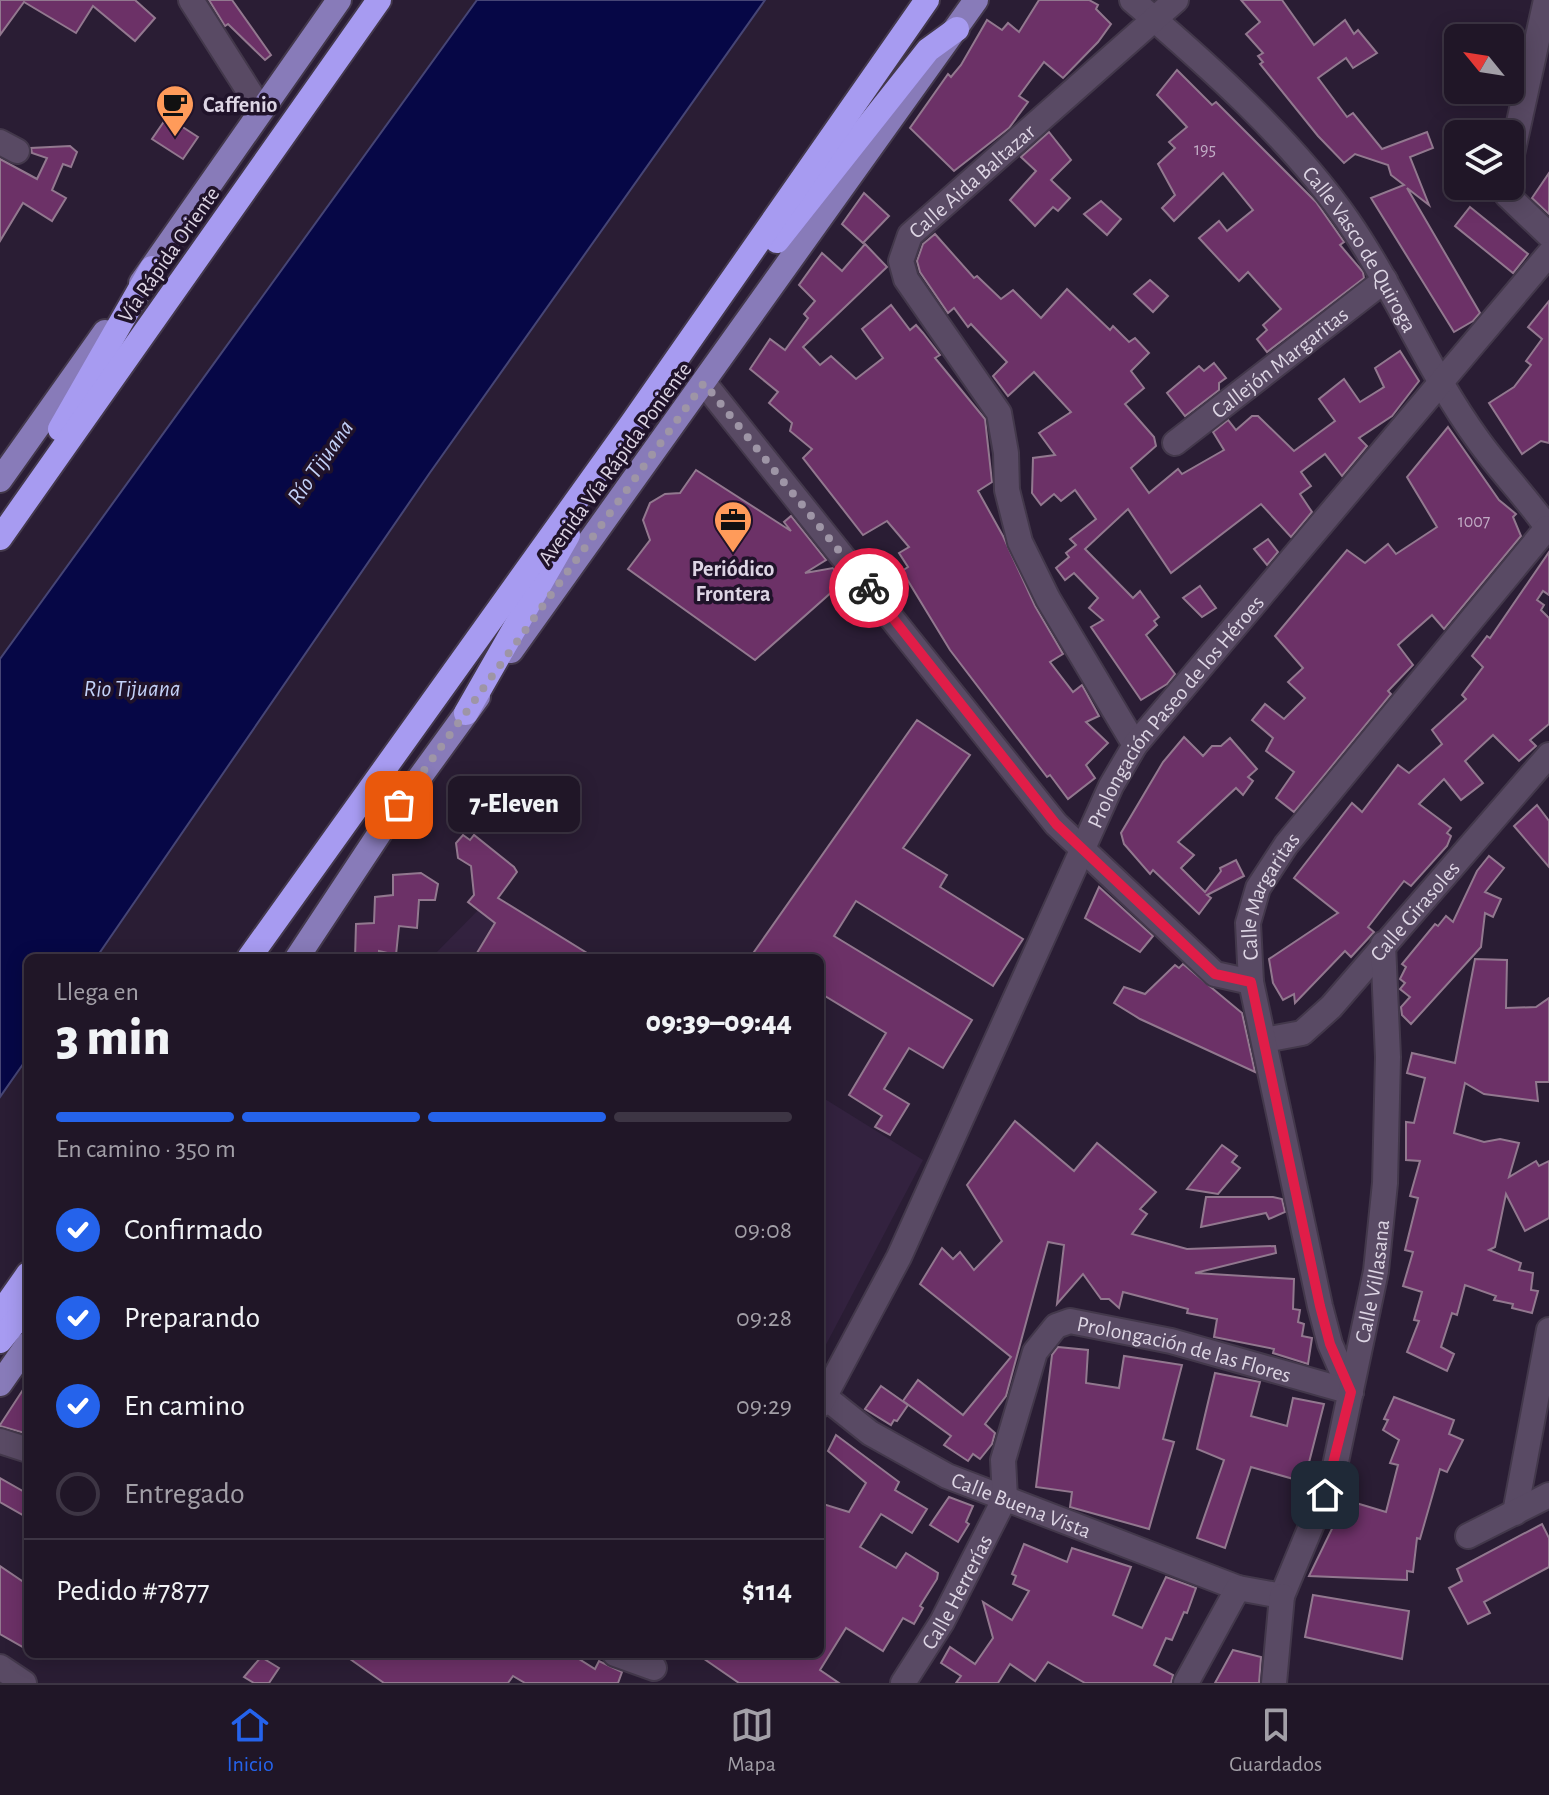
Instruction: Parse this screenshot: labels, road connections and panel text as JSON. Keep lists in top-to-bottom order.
{
  "streets": {
    "highway": ["Vía Rápida Oriente", "Avenida Vía Rápida Poniente"],
    "street": [
      "Calle Aida Baltazar",
      "Calle Vasco de Quiroga",
      "Callejón Margaritas",
      "Prolongación Paseo de los Héroes",
      "Calle Margaritas",
      "Calle Girasoles",
      "Calle Villasana",
      "Prolongación de las Flores",
      "Calle Buena Vista",
      "Calle Herrerías"
    ]
  },
  "crossings": [
    ["Calle Aida Baltazar", "Calle Vasco de Quiroga"],
    ["Calle Aida Baltazar", "Prolongación Paseo de los Héroes"],
    ["Calle Vasco de Quiroga", "Callejón Margaritas"],
    ["Calle Vasco de Quiroga", "Prolongación Paseo de los Héroes"],
    ["Calle Vasco de Quiroga", "Calle Margaritas"],
    ["Calle Margaritas", "Calle Girasoles"],
    ["Calle Margaritas", "Calle Villasana"],
    ["Calle Margaritas", "Prolongación de las Flores"],
    ["Calle Girasoles", "Calle Villasana"],
    ["Calle Villasana", "Prolongación de las Flores"],
    ["Prolongación de las Flores", "Calle Buena Vista"],
    ["Prolongación de las Flores", "Calle Herrerías"],
    ["Calle Buena Vista", "Calle Herrerías"]
  ],
  "water": ["Río Tijuana", "Rio Tijuana"],
  "places": {
    "cafe": ["Caffenio"],
    "office": ["Periódico Frontera"],
    "other": ["7-Eleven"]
  },
  "house_numbers": ["195", "1007"],
  "north": "top left",
  "page": {
    "bubble": "7-Eleven",
    "heading": ["3 min", "Llega en", "09:39–09:44"],
    "panel": ["Pedido #7877", "$114"],
    "bar": "En camino · 350 m",
    "list": [
      ["Confirmado", "09:08"],
      ["Preparando", "09:28"],
      ["En camino", "09:29"],
      "Entregado"
    ],
    "tabs": ["Inicio", "Mapa", "Guardados"]
  }
}
